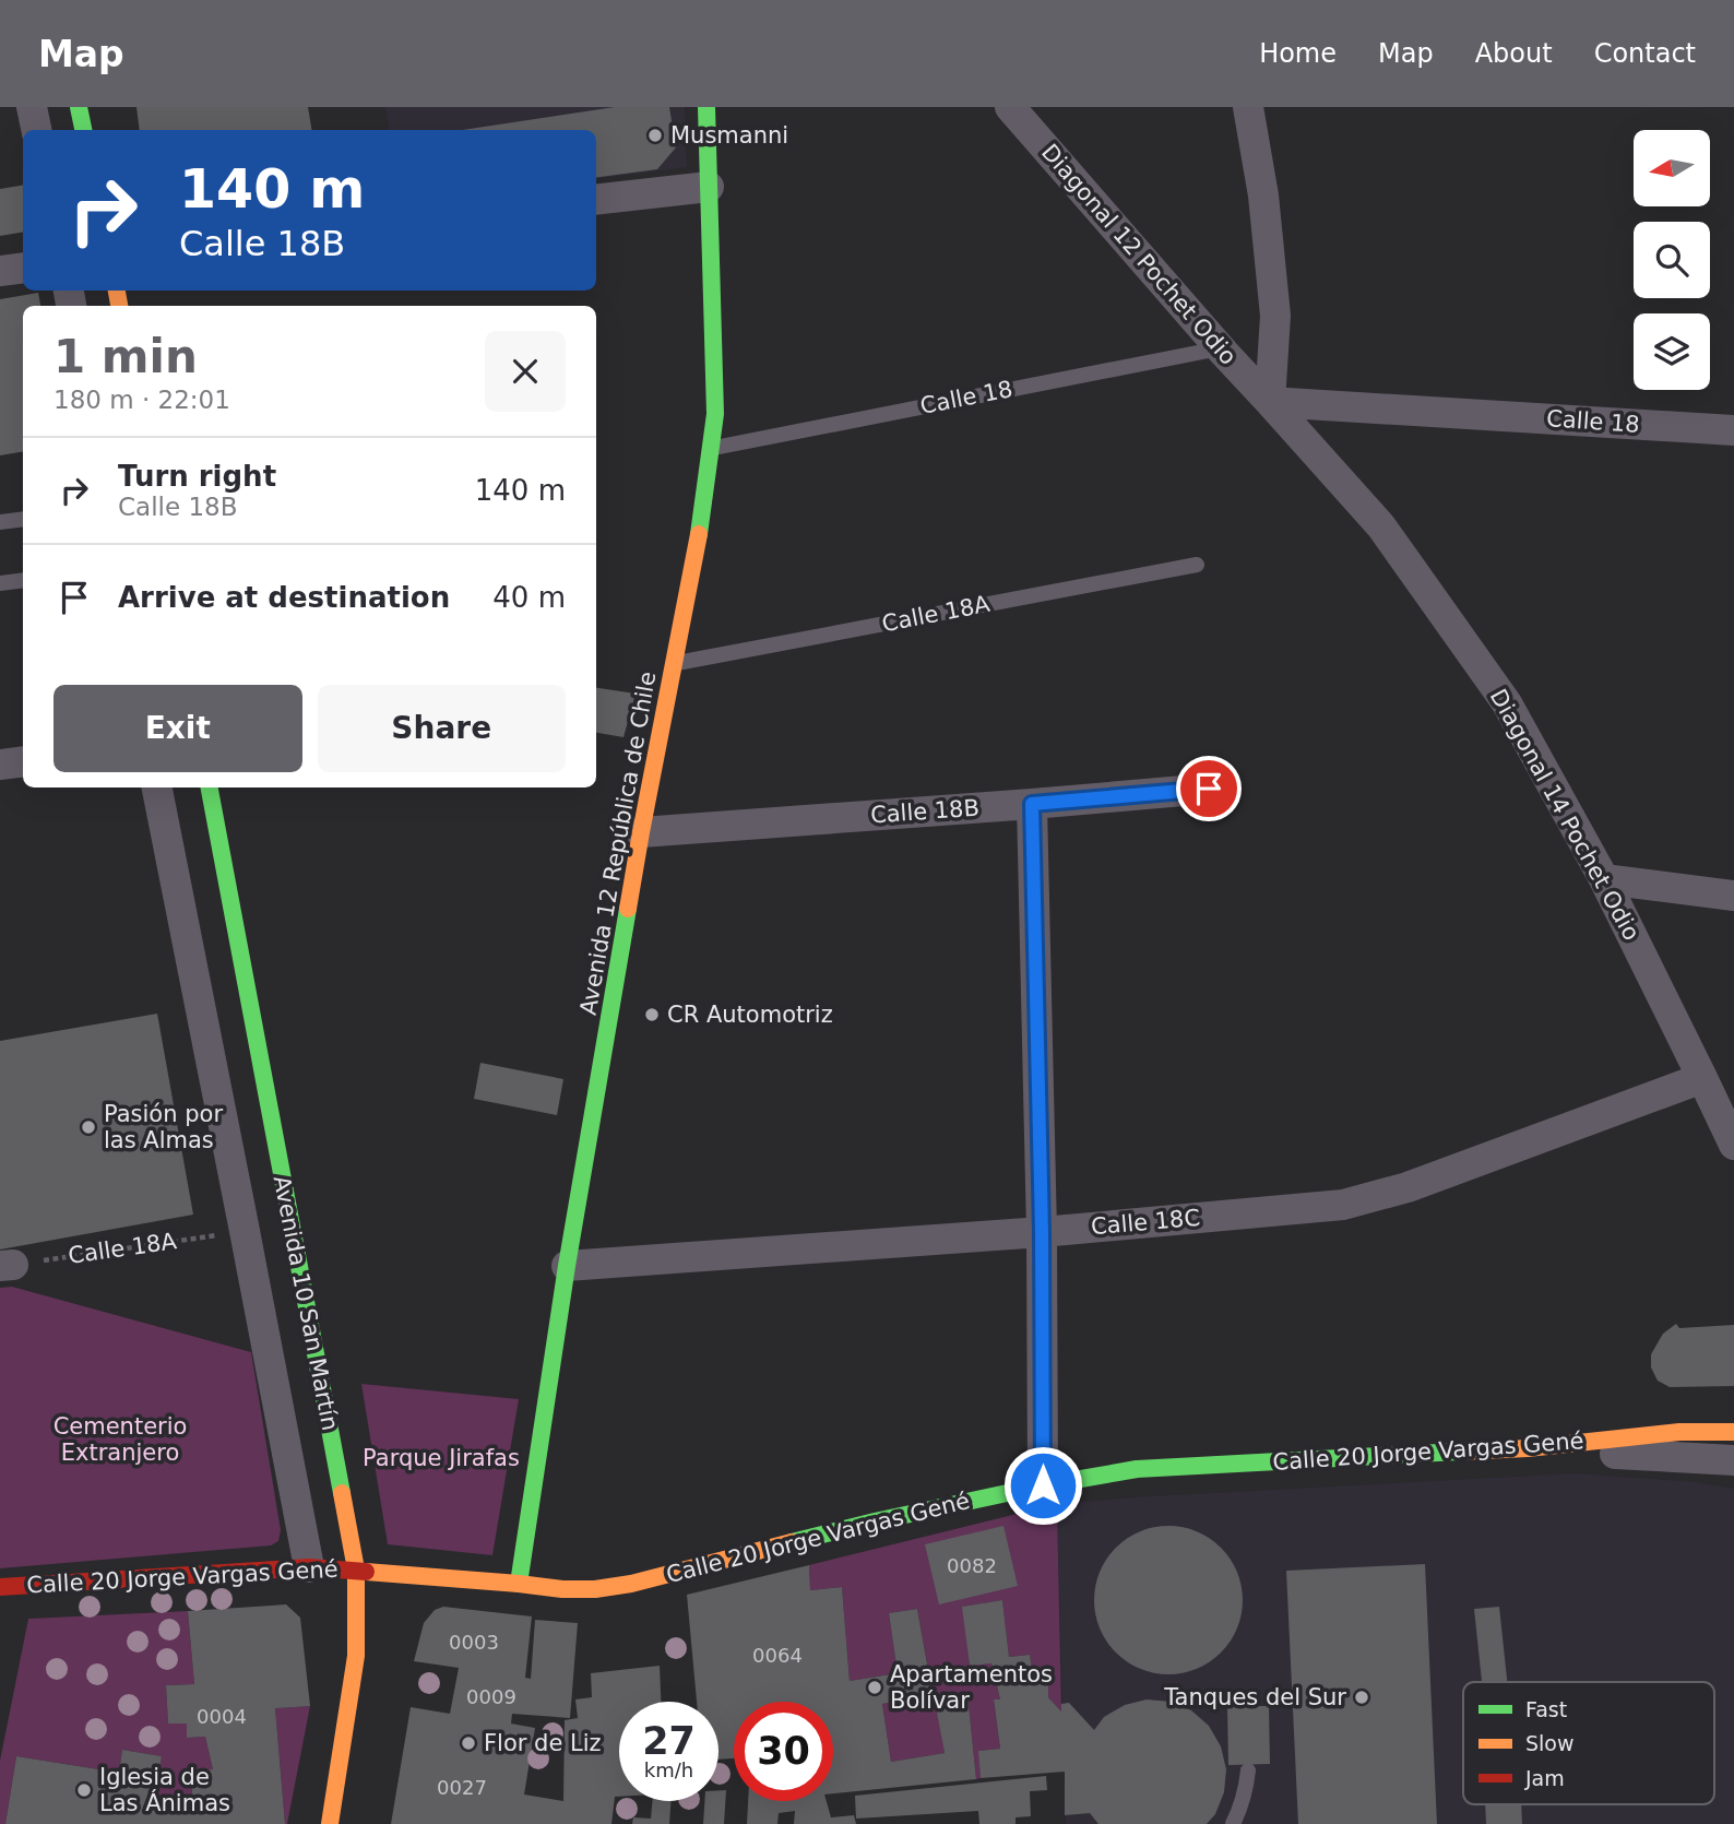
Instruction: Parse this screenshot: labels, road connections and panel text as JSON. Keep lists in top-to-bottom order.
{
  "streets": {
    "street": [
      "Diagonal 12 Pochet Odio",
      "Calle 18",
      "Calle 18B",
      "Diagonal 14 Pochet Odio",
      "Avenida 12 República de Chile",
      "Calle 18C",
      "Avenida 10 San Martín",
      "Calle 20 Jorge Vargas Gené"
    ],
    "lane": ["Calle 18A"]
  },
  "crossings": [
    ["Diagonal 12 Pochet Odio", "Calle 18"],
    ["Diagonal 12 Pochet Odio", "Diagonal 14 Pochet Odio"],
    ["Calle 18", "Diagonal 14 Pochet Odio"],
    ["Calle 18", "Avenida 12 República de Chile"],
    ["Calle 18A", "Avenida 12 República de Chile"],
    ["Calle 18A", "Avenida 10 San Martín"],
    ["Calle 18B", "Avenida 12 República de Chile"],
    ["Diagonal 14 Pochet Odio", "Calle 18C"],
    ["Avenida 12 República de Chile", "Calle 18C"],
    ["Avenida 12 República de Chile", "Calle 20 Jorge Vargas Gené"],
    ["Avenida 10 San Martín", "Calle 20 Jorge Vargas Gené"]
  ],
  "parks": ["Cementerio Extranjero", "Parque Jirafas"],
  "places": [
    "Musmanni",
    "CR Automotriz",
    "Pasión por las Almas",
    "Apartamentos Bolívar",
    "Tanques del Sur",
    "Flor de Liz",
    "Iglesia de Las Ánimas"
  ],
  "house_numbers": [
    "0082",
    "0003",
    "0064",
    "0009",
    "0004",
    "0027"
  ],
  "legend": ["Fast", "Slow", "Jam"],
  "north": "left",
  "page": {
    "header": "Map",
    "nav": [
      "Home",
      "Map",
      "About",
      "Contact"
    ],
    "turn": ["140 m", "Calle 18B"],
    "heading": ["1 min", "180 m · 22:01"],
    "list": [
      {
        "name": "Turn right",
        "note": "Calle 18B",
        "value": "140 m"
      },
      {
        "name": "Arrive at destination",
        "value": "40 m"
      }
    ],
    "buttons": ["Exit", "Share"],
    "speed": "27 km/h",
    "limit": "30"
  }
}
